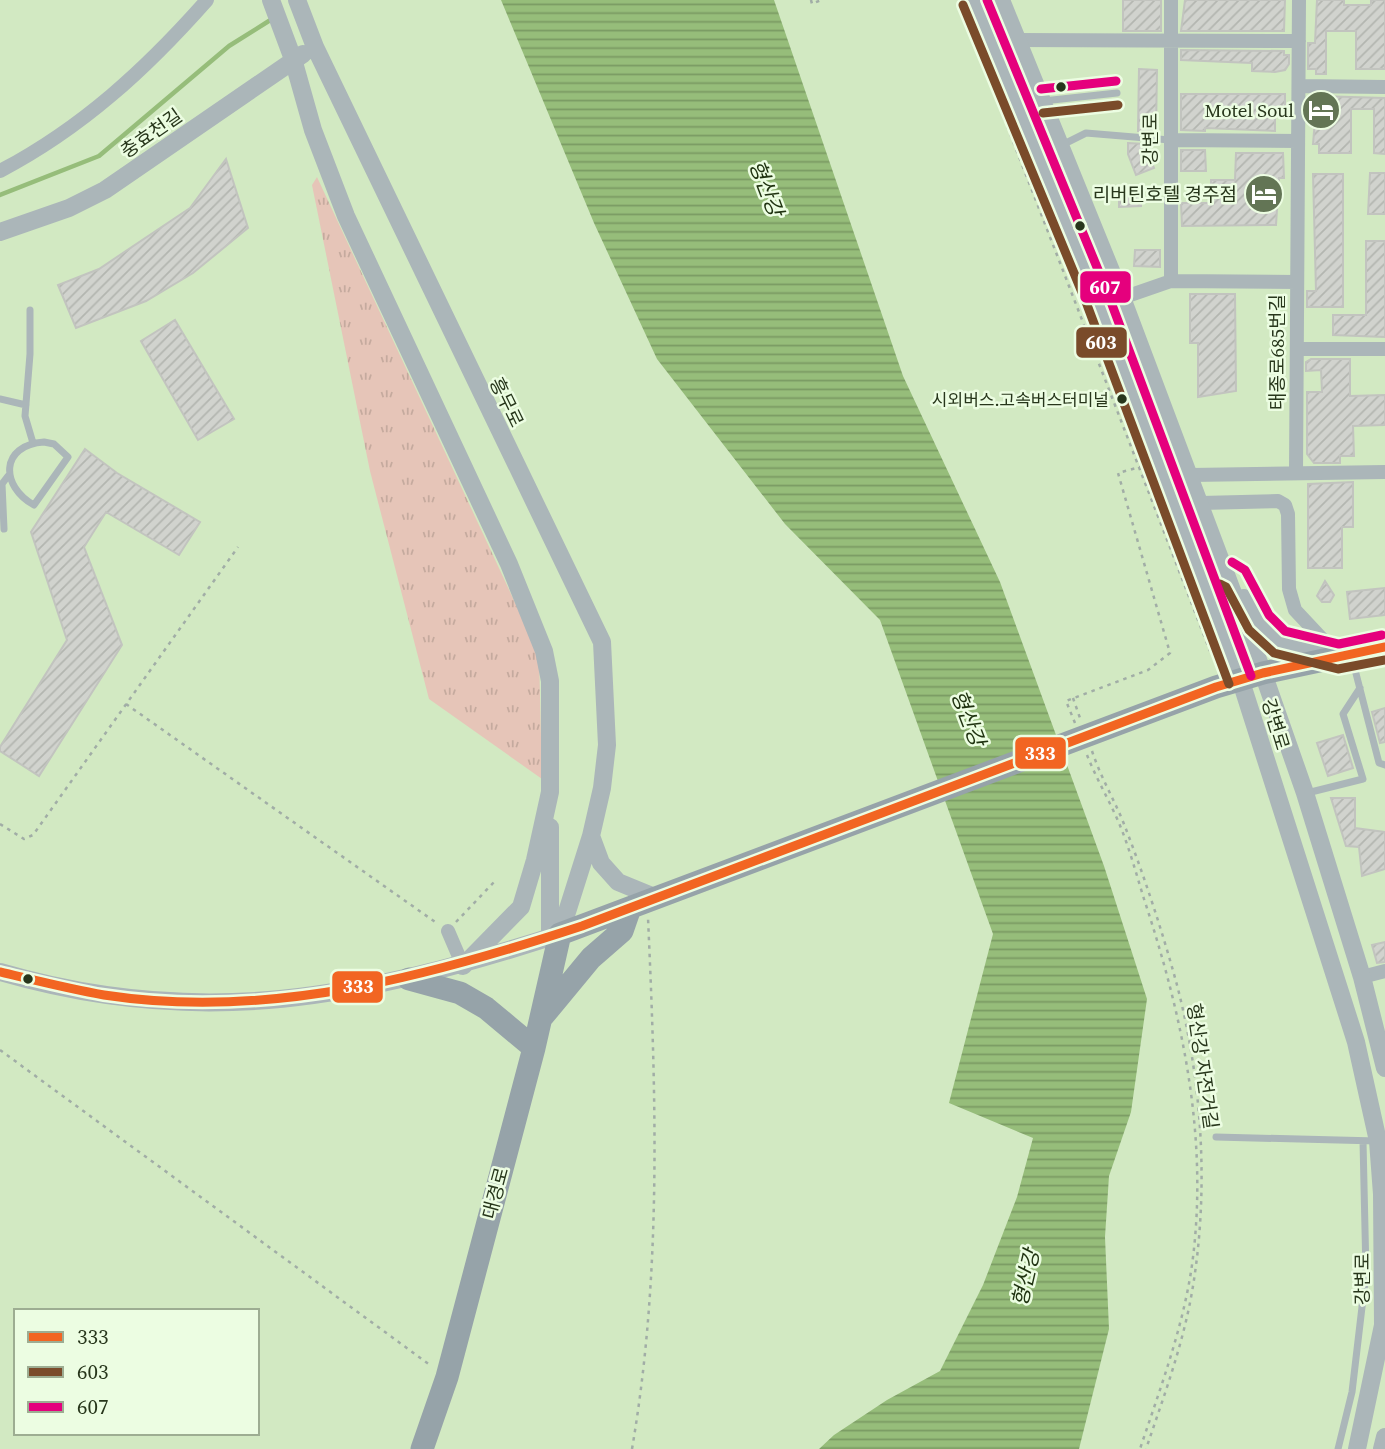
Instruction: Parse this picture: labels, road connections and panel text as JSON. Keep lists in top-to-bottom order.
{
  "streets": {
    "main road": ["대경로"],
    "street": [
      "충효천길",
      "강변로",
      "태종로685번길",
      "흥무로"
    ],
    "path": ["형산강 자전거길"]
  },
  "crossings": [
    ["충효천길", "흥무로"],
    ["흥무로", "대경로"]
  ],
  "water": ["형산강"],
  "places": {
    "hotel": ["Motel Soul", "리버틴호텔 경주점"],
    "other": ["시외버스.고속버스터미널"]
  },
  "lines": ["transit line 607", "transit line 603", "transit line 333"],
  "legend": ["333", "603", "607"]
}
